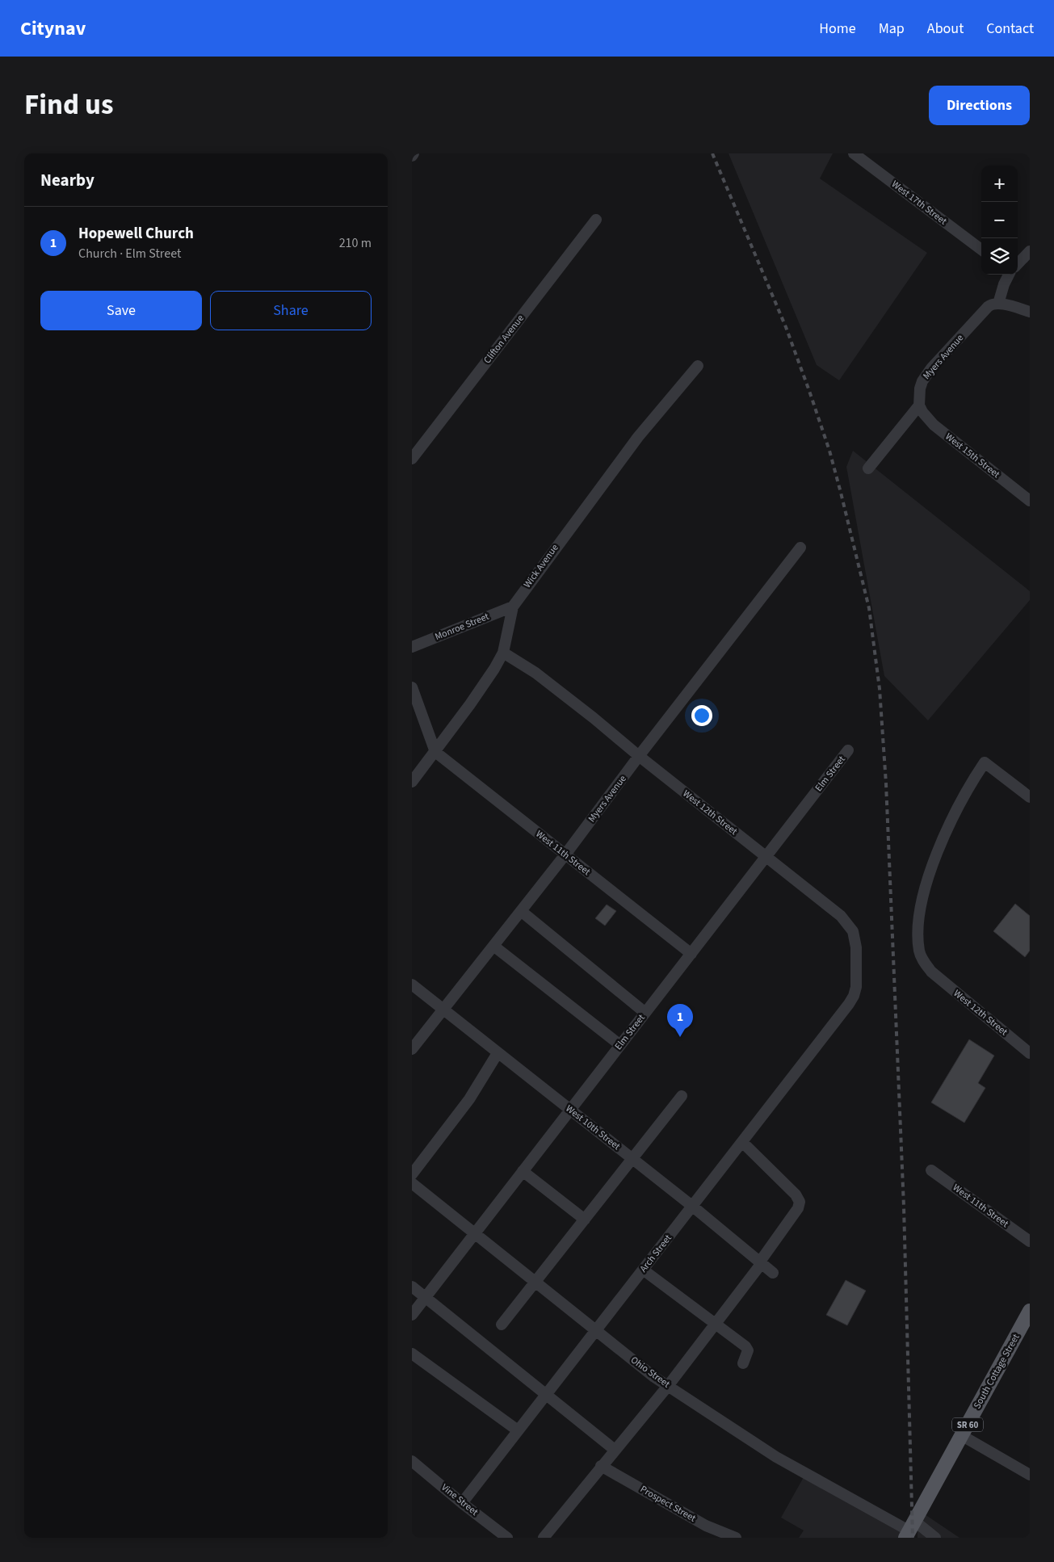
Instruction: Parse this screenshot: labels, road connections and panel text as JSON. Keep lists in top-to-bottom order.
{
  "streets": {
    "main road": ["South Cottage Street", "SR 60"],
    "street": [
      "West 17th Street",
      "Clifton Avenue",
      "Myers Avenue",
      "West 15th Street",
      "Wick Avenue",
      "Monroe Street",
      "Elm Street",
      "West 12th Street",
      "West 11th Street",
      "West 10th Street",
      "Arch Street",
      "Ohio Street",
      "Vine Street",
      "Prospect Street"
    ]
  },
  "crossings": [
    ["Myers Avenue", "West 15th Street"],
    ["Myers Avenue", "West 12th Street"],
    ["Myers Avenue", "West 11th Street"],
    ["Myers Avenue", "West 10th Street"],
    ["Wick Avenue", "Monroe Street"],
    ["Wick Avenue", "West 12th Street"],
    ["Wick Avenue", "West 11th Street"],
    ["Elm Street", "West 12th Street"],
    ["Elm Street", "West 11th Street"],
    ["Elm Street", "West 10th Street"],
    ["Elm Street", "Ohio Street"],
    ["West 12th Street", "Arch Street"],
    ["West 10th Street", "Arch Street"],
    ["Arch Street", "Ohio Street"],
    ["Arch Street", "Vine Street"],
    ["South Cottage Street", "Ohio Street"]
  ],
  "page": {
    "header": "Citynav",
    "nav": [
      "Home",
      "Map",
      "About",
      "Contact"
    ],
    "title": "Find us",
    "buttons": [
      "Directions",
      ["Save", "Share"]
    ],
    "heading": "Nearby",
    "map_buttons": ["+", "−"],
    "list": [
      {
        "mark": "1",
        "name": "Hopewell Church",
        "note": "Church · Elm Street",
        "value": "210 m"
      }
    ],
    "pins": "1"
  }
}
